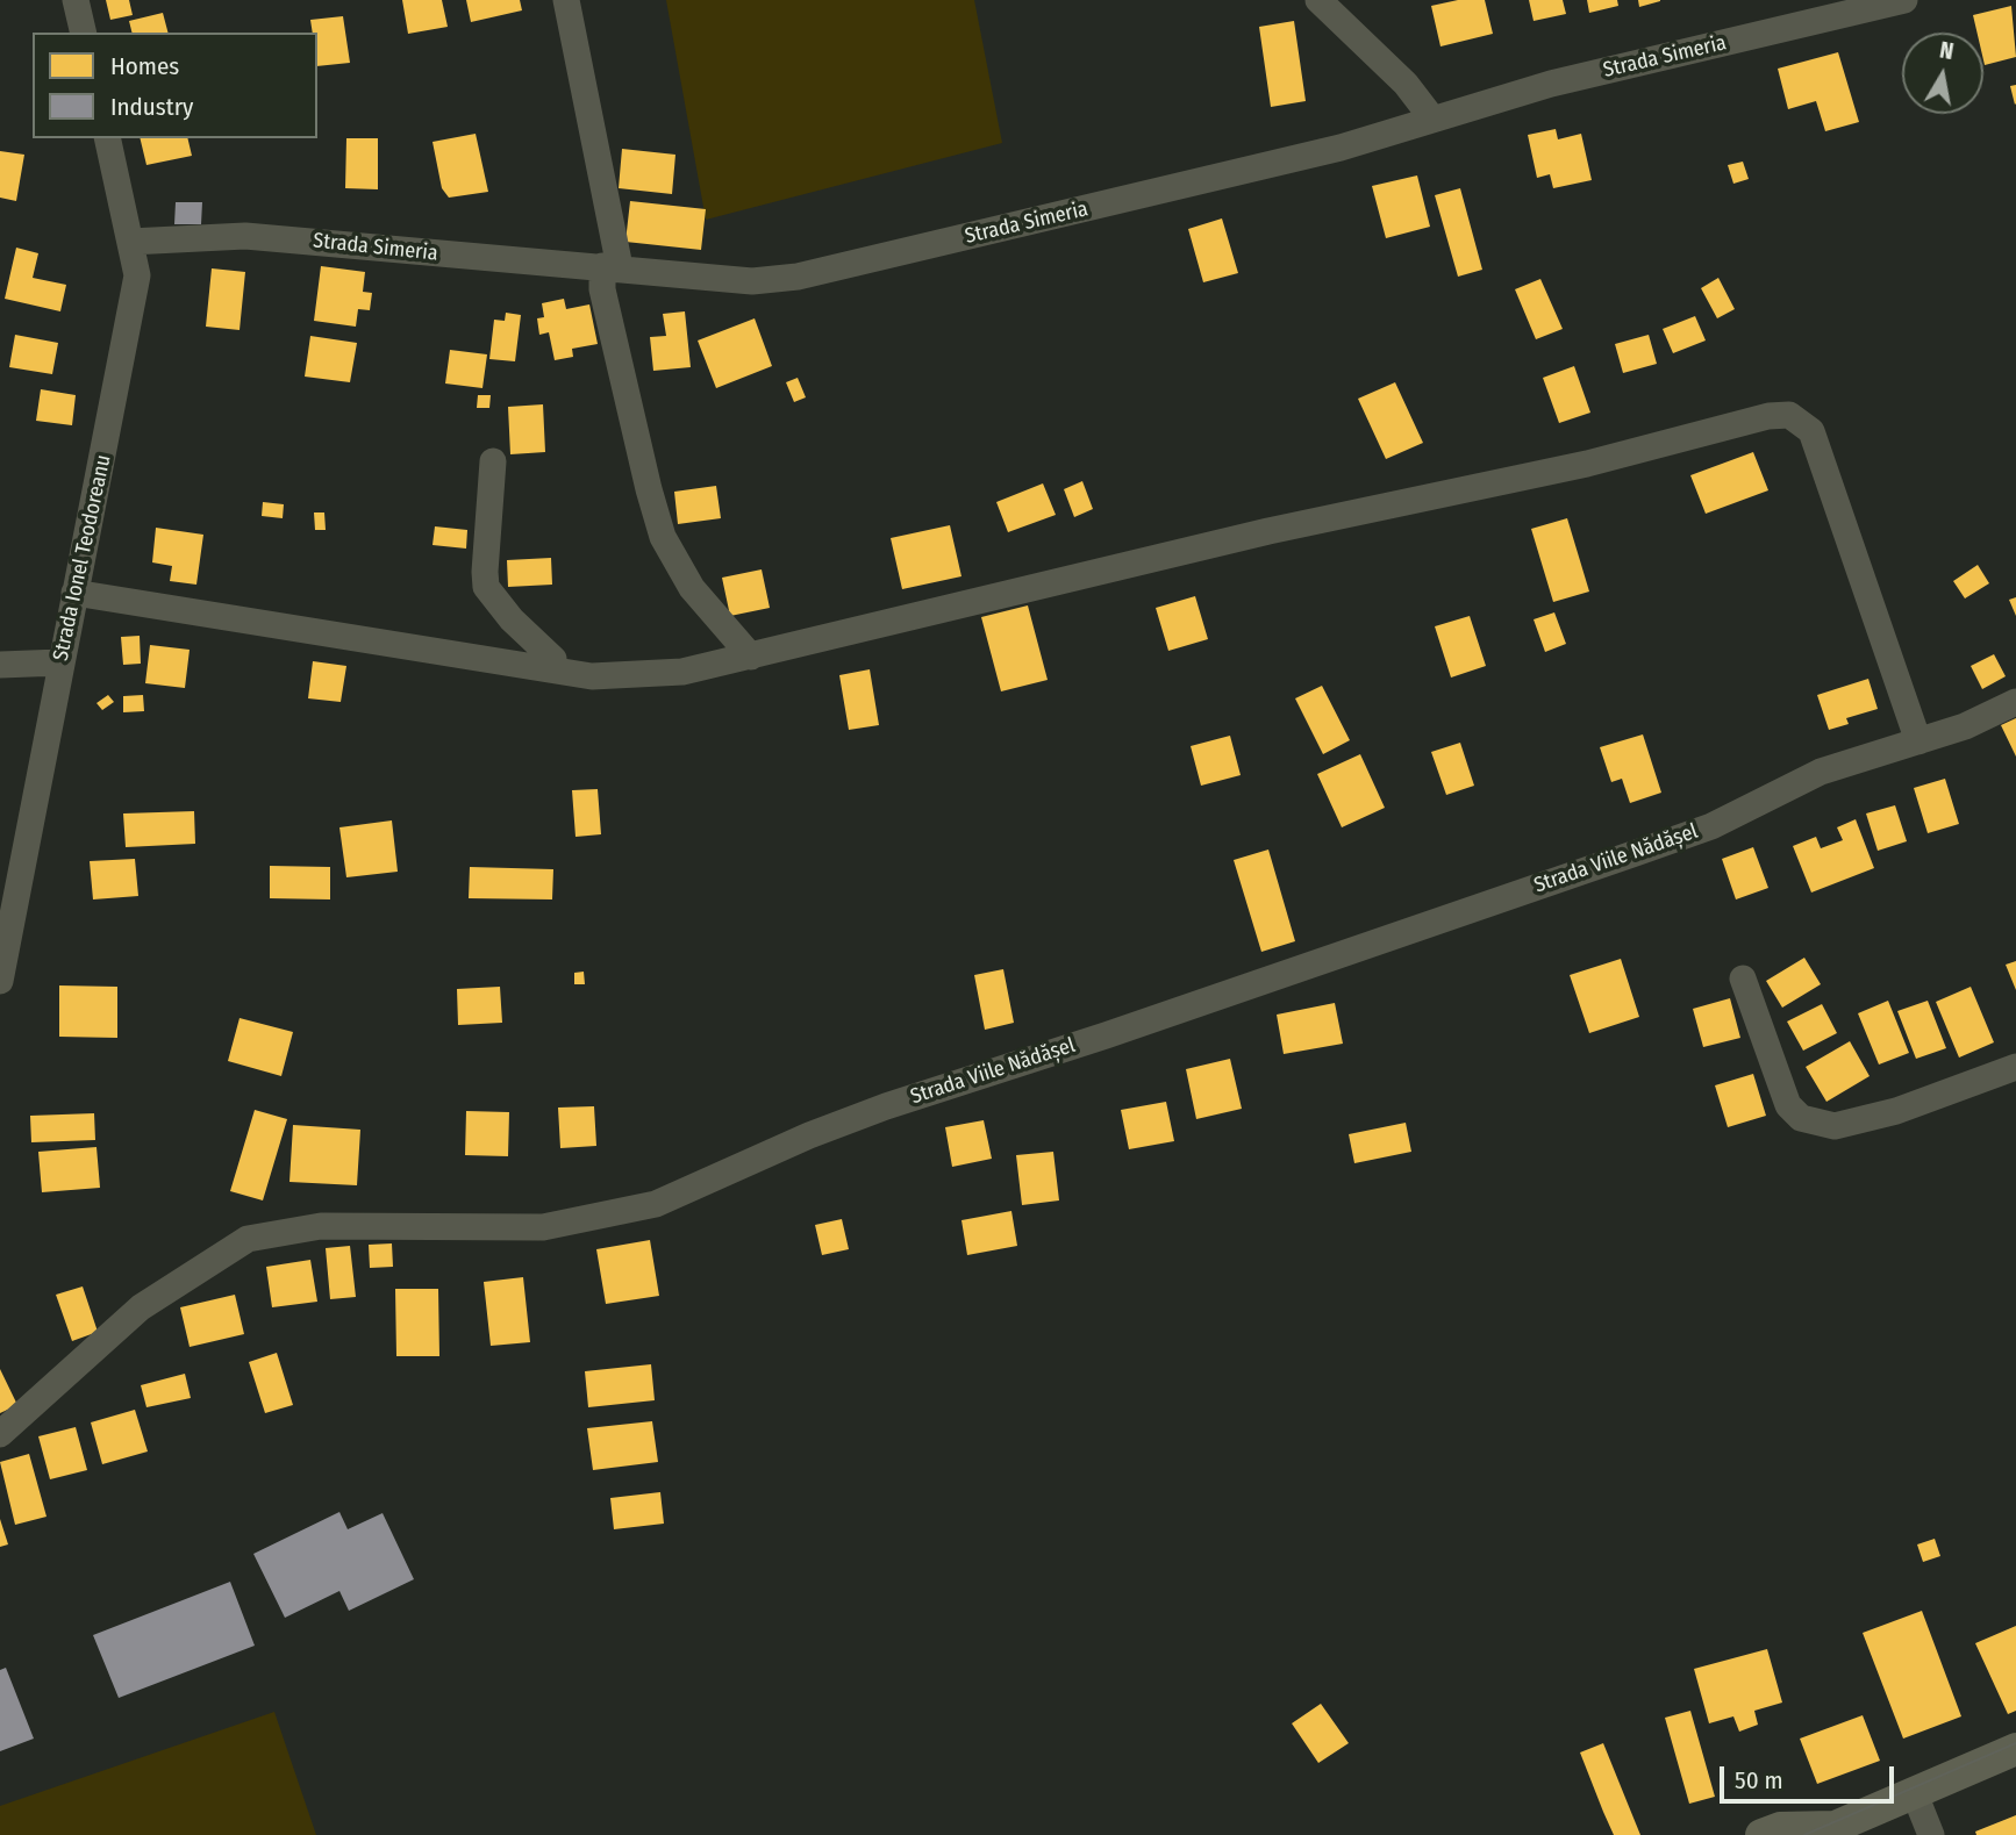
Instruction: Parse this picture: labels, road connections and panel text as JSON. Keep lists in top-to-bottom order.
{
  "streets": {
    "street": ["Strada Simeria", "Strada Ionel Teodoreanu", "Strada Viile Nădășel"]
  },
  "crossings": [
    ["Strada Simeria", "Strada Ionel Teodoreanu"]
  ],
  "legend": ["Homes", "Industry"],
  "scale_bar": "50 m",
  "north": "top"
}
